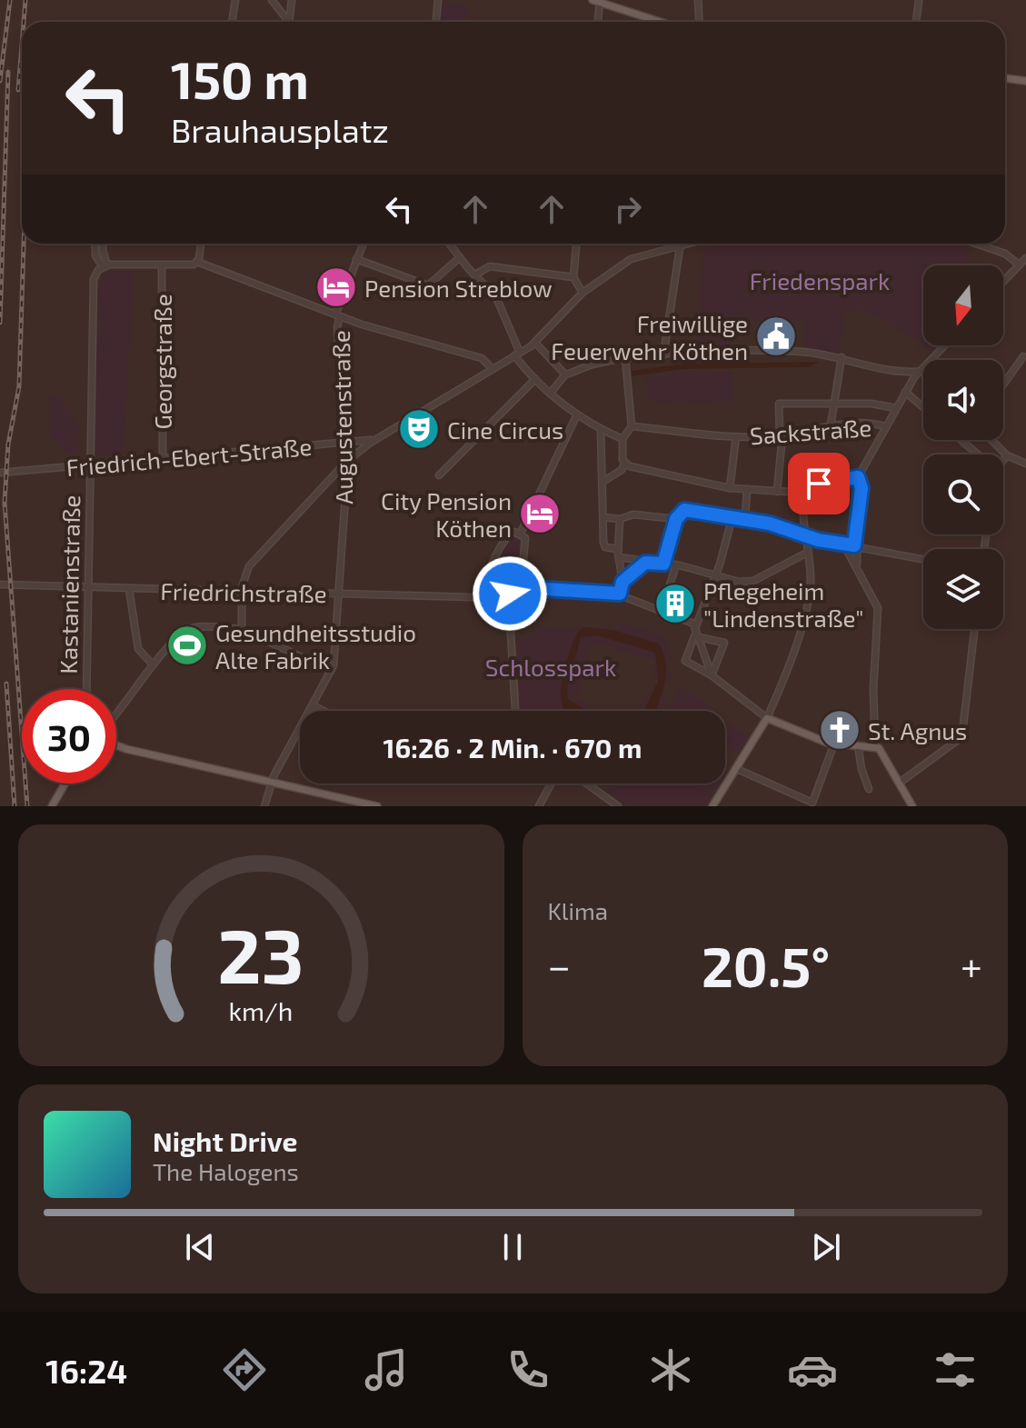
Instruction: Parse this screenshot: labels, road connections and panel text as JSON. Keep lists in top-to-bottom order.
{
  "streets": {
    "street": [
      "Georgstraße",
      "Augustenstraße",
      "Sackstraße",
      "Friedrich-Ebert-Straße",
      "Kastanienstraße",
      "Friedrichstraße"
    ]
  },
  "crossings": [
    ["Georgstraße", "Friedrich-Ebert-Straße"],
    ["Augustenstraße", "Friedrich-Ebert-Straße"],
    ["Augustenstraße", "Friedrichstraße"],
    ["Friedrich-Ebert-Straße", "Kastanienstraße"],
    ["Kastanienstraße", "Friedrichstraße"]
  ],
  "parks": ["Friedenspark", "Schlosspark"],
  "places": {
    "hotel": ["Pension Streblow", "City Pension Köthen"],
    "public building": ["Freiwillige Feuerwehr Köthen"],
    "theatre": ["Cine Circus"],
    "building": ["Pflegeheim \"Lindenstraße\""],
    "sports": ["Gesundheitsstudio Alte Fabrik"],
    "church": ["St. Agnus"]
  },
  "north": "bottom",
  "page": {
    "turn": ["150 m", "Brauhausplatz"],
    "limit": "30",
    "trip": "16:26 · 2 Min. · 670 m",
    "tile": "Klima",
    "heat": ["−", "20.5°", "+"],
    "song": ["Night Drive", "The Halogens"],
    "tabs": "16:24",
    "gauge": ["23", "km/h"]
  }
}
